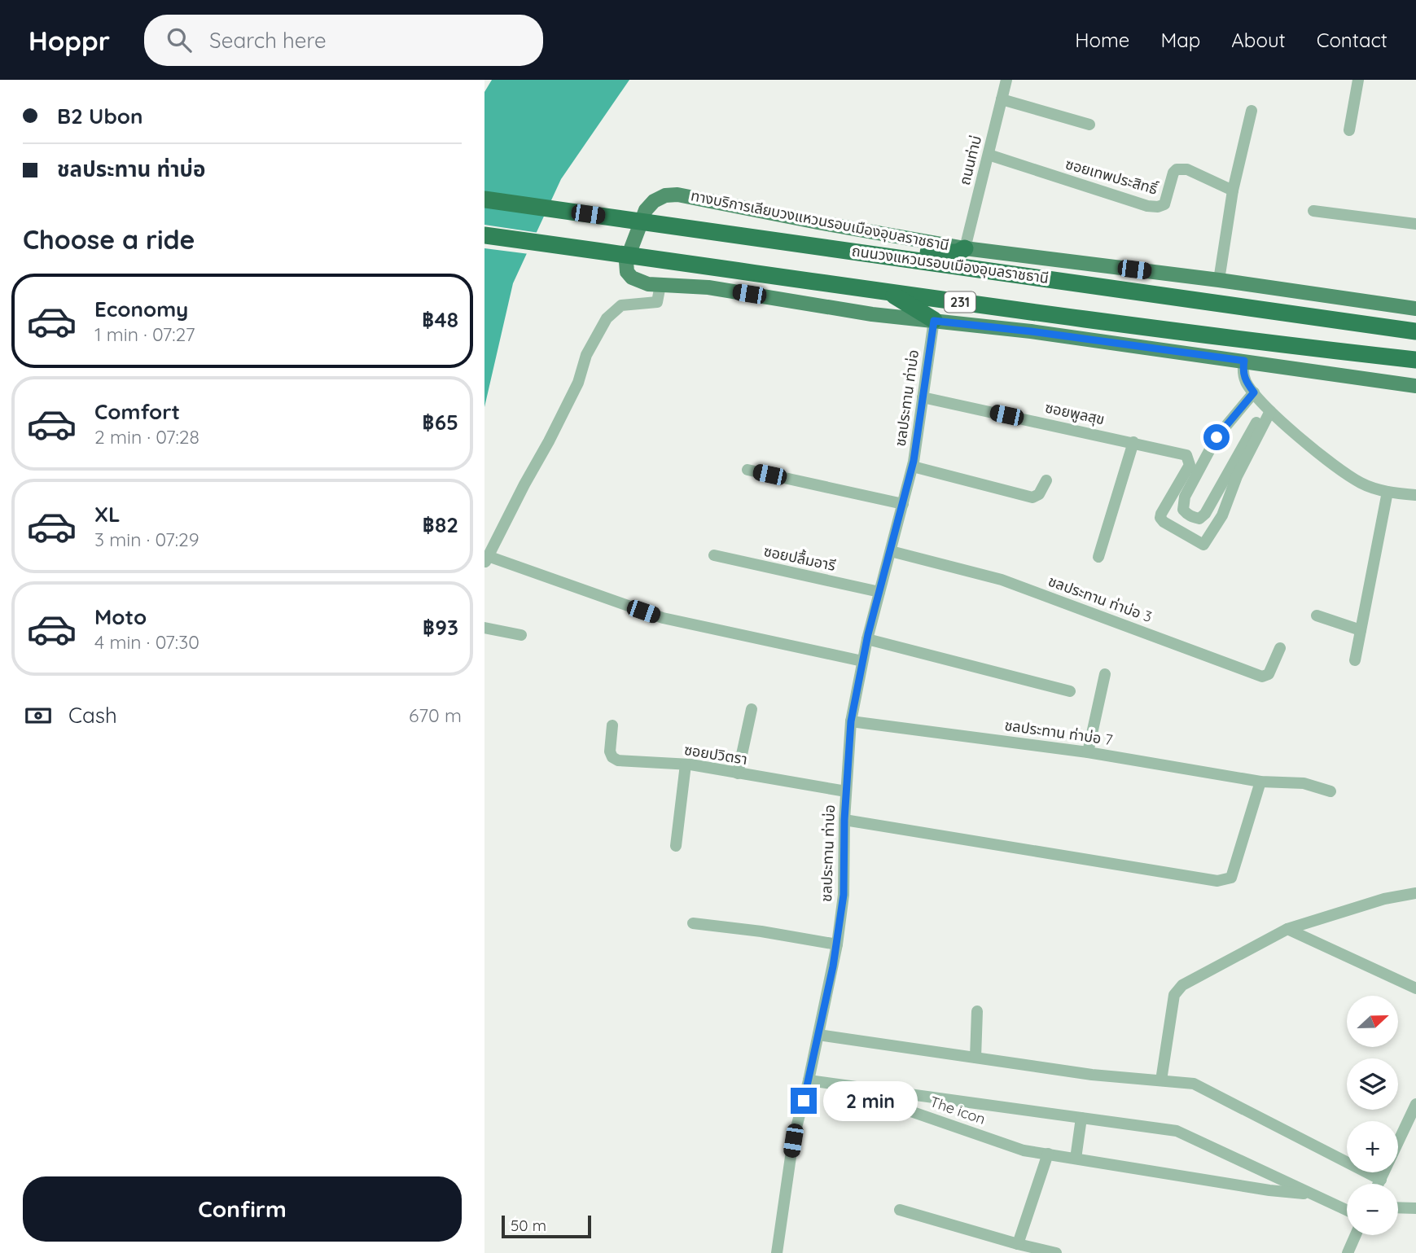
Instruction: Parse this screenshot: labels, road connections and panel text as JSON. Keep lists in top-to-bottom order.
{
  "streets": {
    "highway": ["ถนนวงแหวนรอบเมืองอุบลราชธานี", "231"],
    "main road": ["ทางบริการเลียบวงแหวนรอบเมืองอุบลราชธานี"],
    "street": [
      "ถนนท่าบ่",
      "ซอยเทพประสิทธิ์",
      "ชลประทาน ท่าบ่อ",
      "ซอยพูลสุข",
      "ซอยปลื้มอารี",
      "ชลประทาน ท่าบ่อ 3",
      "ชลประทาน ท่าบ่อ 7",
      "ซอยปวิตรา",
      "The icon"
    ]
  },
  "crossings": [
    ["ถนนท่าบ่", "ซอยเทพประสิทธิ์"],
    ["ถนนท่าบ่", "ทางบริการเลียบวงแหวนรอบเมืองอุบลราชธานี"],
    ["ทางบริการเลียบวงแหวนรอบเมืองอุบลราชธานี", "ชลประทาน ท่าบ่อ"],
    ["ชลประทาน ท่าบ่อ", "ซอยพูลสุข"],
    ["ชลประทาน ท่าบ่อ", "ซอยปลื้มอารี"],
    ["ชลประทาน ท่าบ่อ", "ชลประทาน ท่าบ่อ 3"],
    ["ชลประทาน ท่าบ่อ", "ชลประทาน ท่าบ่อ 7"],
    ["ชลประทาน ท่าบ่อ", "ซอยปวิตรา"],
    ["ชลประทาน ท่าบ่อ", "The icon"]
  ],
  "scale_bar": "50 m",
  "north": "right",
  "page": {
    "header": "Hoppr",
    "search": "Search here",
    "nav": [
      "Home",
      "Map",
      "About",
      "Contact"
    ],
    "banner": ["B2 Ubon", "ชลประทาน ท่าบ่อ"],
    "heading": "Choose a ride",
    "list": [
      {
        "name": "Economy",
        "note": "1 min · 07:27",
        "value": "฿48"
      },
      {
        "name": "Comfort",
        "note": "2 min · 07:28",
        "value": "฿65"
      },
      {
        "name": "XL",
        "note": "3 min · 07:29",
        "value": "฿82"
      },
      {
        "name": "Moto",
        "note": "4 min · 07:30",
        "value": "฿93"
      }
    ],
    "pay": ["Cash", "670 m"],
    "map_buttons": ["+", "−"],
    "bubble": "2 min",
    "buttons": "Confirm",
    "scale": "50 m"
  }
}
